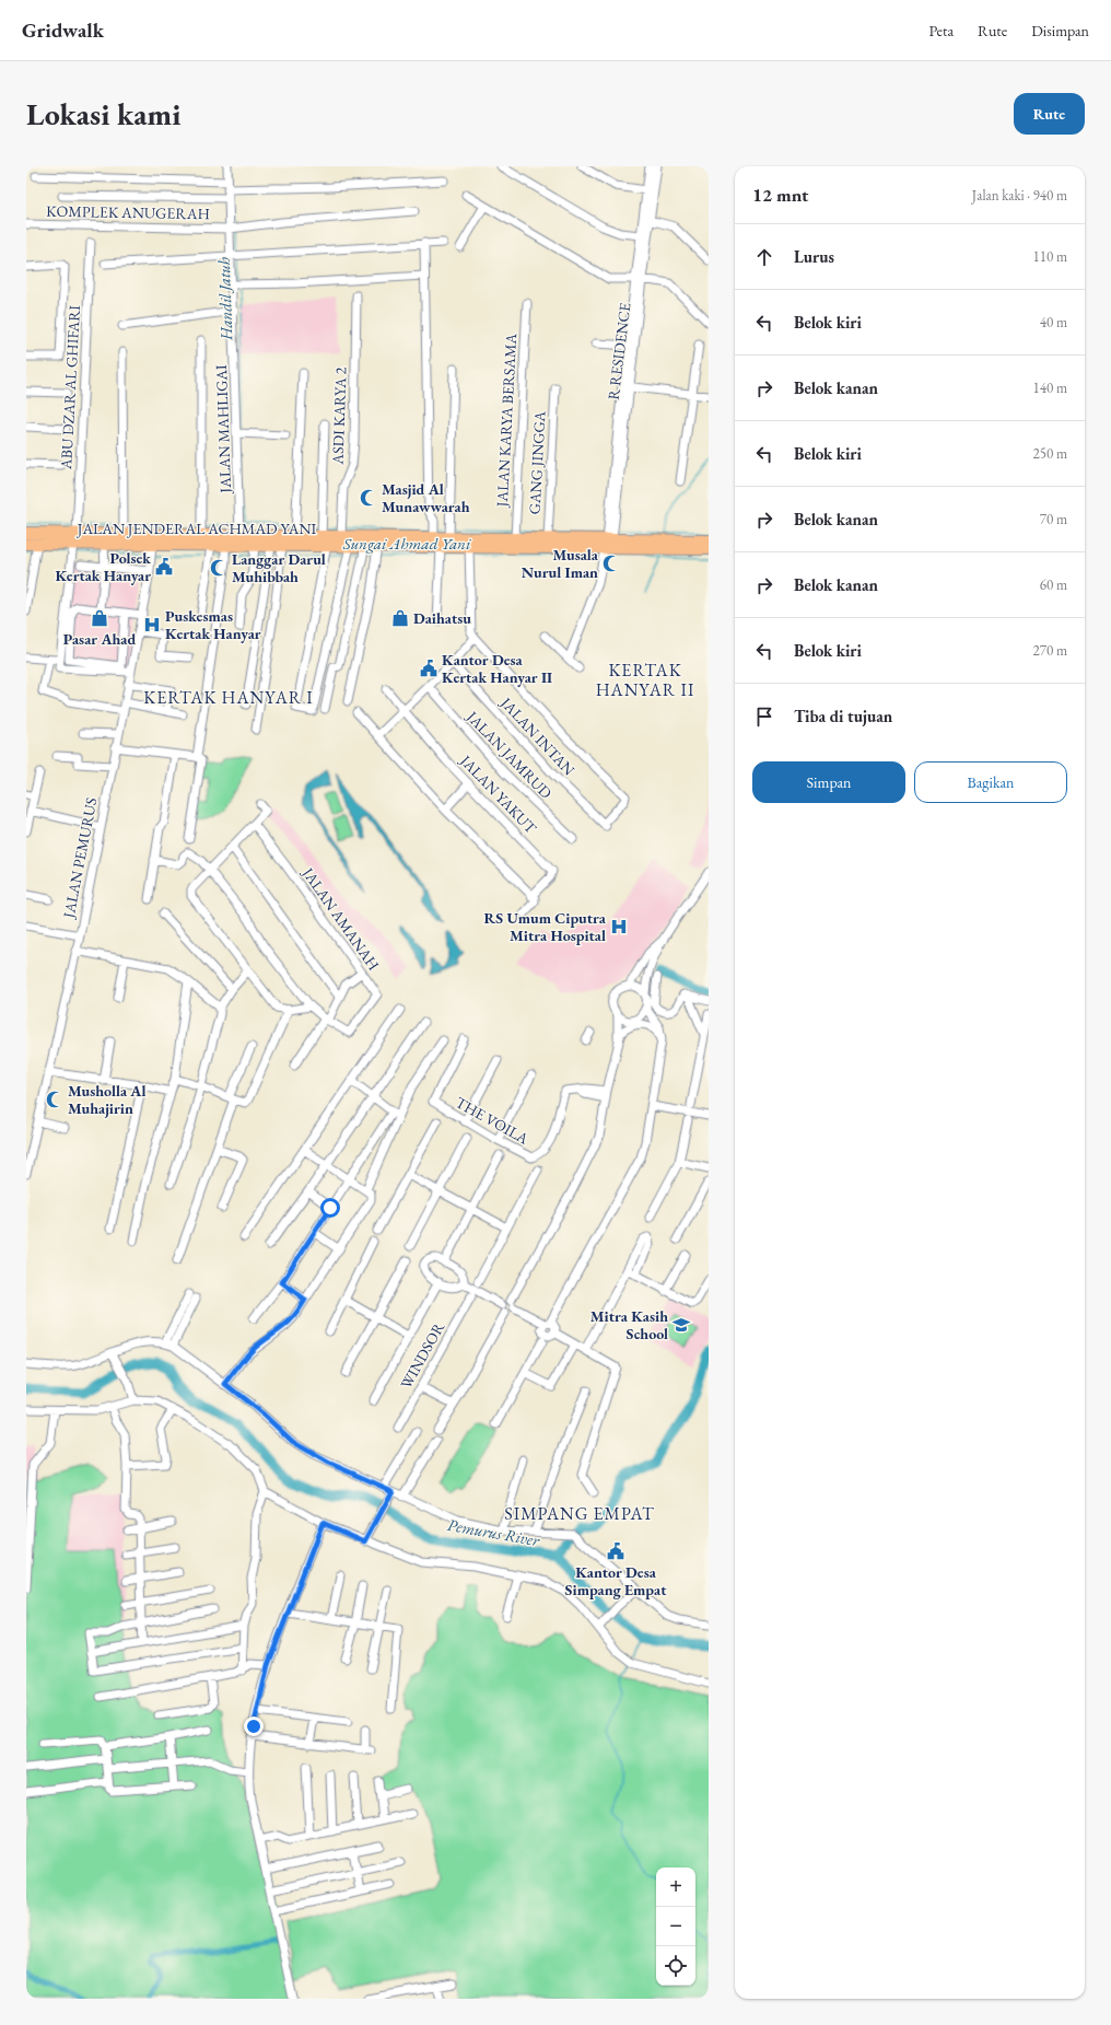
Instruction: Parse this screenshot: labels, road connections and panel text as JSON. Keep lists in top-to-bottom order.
{
  "streets": {
    "highway": ["JALAN JENDERAL ACHMAD YANI"],
    "street": [
      "KOMPLEK ANUGERAH",
      "ABU DZAR AL GHIFARI",
      "ASDI KARYA 2",
      "JALAN KARYA BERSAMA",
      "JALAN MAHLIGAI",
      "GANG JINGGA",
      "JALAN INTAN",
      "JALAN JAMRUD",
      "JALAN YAKUT",
      "JALAN PEMURUS",
      "JALAN AMANAH",
      "THE VOILA",
      "WINDSOR"
    ]
  },
  "crossings": [
    ["KOMPLEK ANUGERAH", "JALAN MAHLIGAI"],
    ["ABU DZAR AL GHIFARI", "JALAN JENDERAL ACHMAD YANI"],
    ["ASDI KARYA 2", "JALAN JENDERAL ACHMAD YANI"],
    ["JALAN KARYA BERSAMA", "JALAN JENDERAL ACHMAD YANI"],
    ["JALAN MAHLIGAI", "JALAN JENDERAL ACHMAD YANI"],
    ["GANG JINGGA", "JALAN JENDERAL ACHMAD YANI"],
    ["JALAN JENDERAL ACHMAD YANI", "JALAN PEMURUS"]
  ],
  "districts": ["KERTAK HANYAR II", "KERTAK HANYAR I", "SIMPANG EMPAT"],
  "water": ["Handil Jatuh", "Sungai Ahmad Yani", "Pemurus River"],
  "places": {
    "mosque": [
      "Masjid Al Munawwarah",
      "Musala Nurul Iman",
      "Langgar Darul Muhibbah",
      "Musholla Al Muhajirin"
    ],
    "public building": ["Polsek Kertak Hanyar", "Kantor Desa Kertak Hanyar II", "Kantor Desa Simpang Empat"],
    "shop": ["Pasar Ahad", "Daihatsu"],
    "hospital": ["Puskesmas Kertak Hanyar", "RS Umum Ciputra Mitra Hospital"],
    "school or university": ["Mitra Kasih School"]
  },
  "page": {
    "header": "Gridwalk",
    "nav": ["Peta", "Rute", "Disimpan"],
    "buttons": [
      "Rute",
      ["Simpan", "Bagikan"]
    ],
    "title": "Lokasi kami",
    "heading": ["12 mnt", "Jalan kaki · 940 m"],
    "list": [
      ["Lurus", "110 m"],
      ["Belok kiri", "40 m"],
      ["Belok kanan", "140 m"],
      ["Belok kiri", "250 m"],
      ["Belok kanan", "70 m"],
      ["Belok kanan", "60 m"],
      ["Belok kiri", "270 m"],
      "Tiba di tujuan"
    ],
    "map_buttons": ["+", "−"]
  }
}
